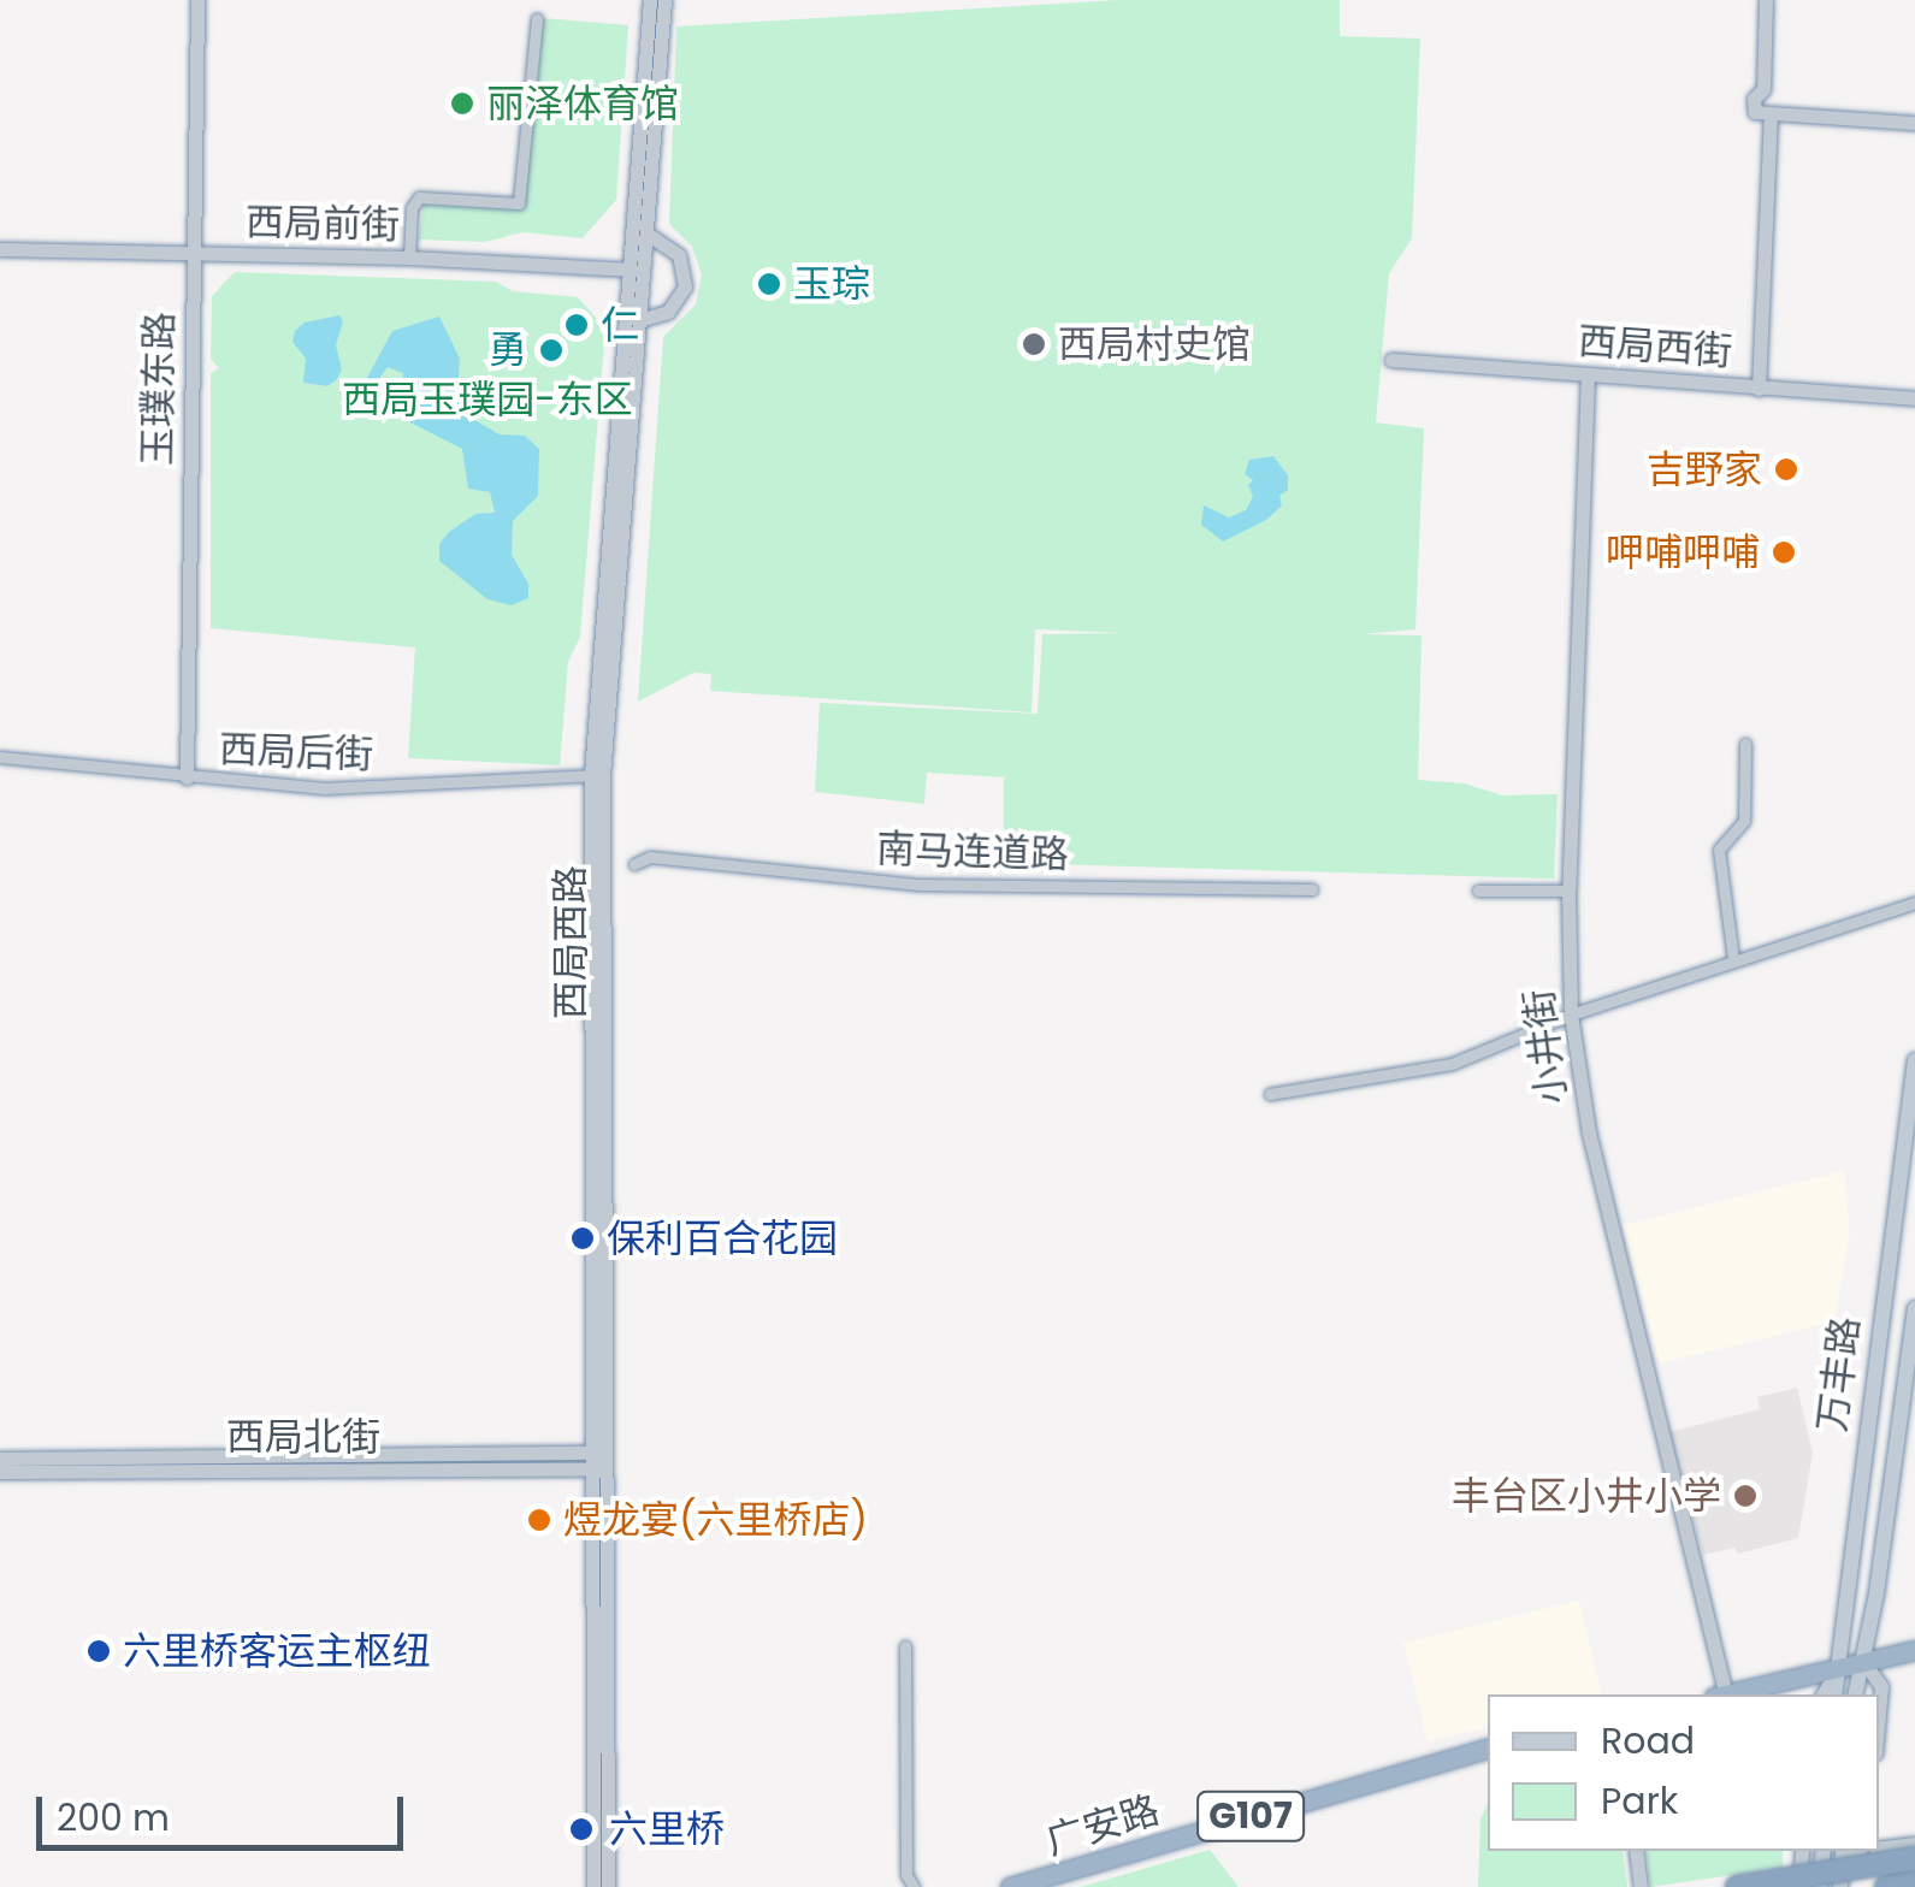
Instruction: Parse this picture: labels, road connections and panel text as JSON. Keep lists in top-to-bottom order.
{
  "streets": {
    "highway": ["G107", "广安路"],
    "main road": ["万丰路"],
    "street": [
      "西局前街",
      "西局西街",
      "玉璞东路",
      "西局后街",
      "南马连道路",
      "西局西路",
      "小井街",
      "西局北街"
    ]
  },
  "crossings": [
    ["西局前街", "玉璞东路"],
    ["西局前街", "西局西路"],
    ["西局西街", "小井街"],
    ["玉璞东路", "西局后街"],
    ["西局后街", "西局西路"],
    ["西局西路", "西局北街"]
  ],
  "parks": ["西局玉璞园-东区"],
  "places": [
    "丽泽体育馆",
    "玉琮",
    "仁",
    "西局村史馆",
    "勇",
    "吉野家",
    "呷哺呷哺",
    "保利百合花园",
    "丰台区小井小学",
    "煜龙宴(六里桥店)",
    "六里桥客运主枢纽",
    "六里桥"
  ],
  "legend": ["Road", "Park"],
  "scale_bar": "200 m"
}
